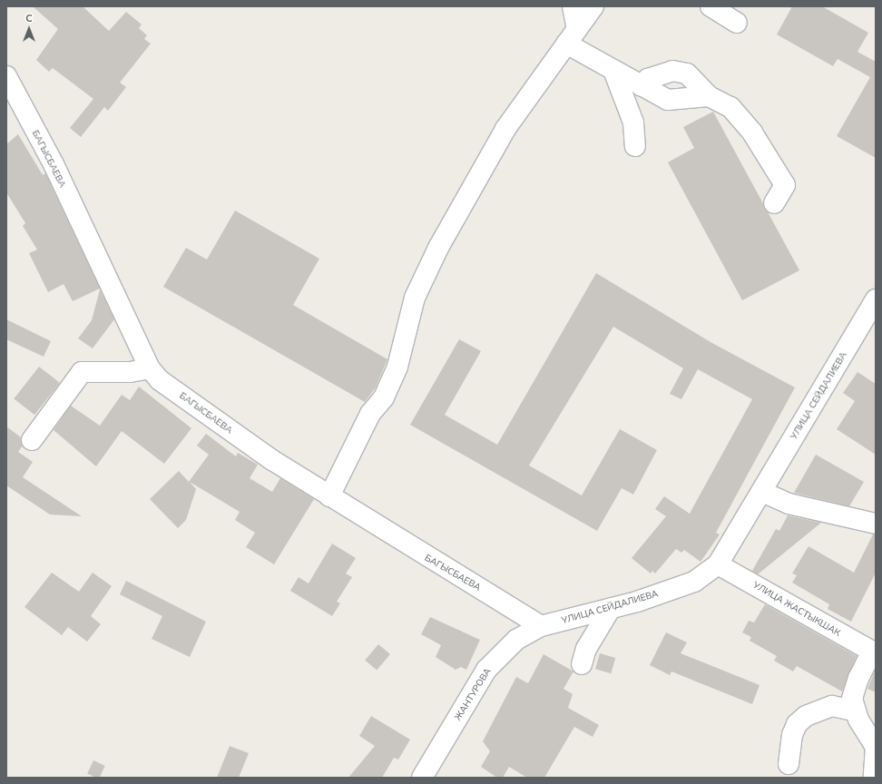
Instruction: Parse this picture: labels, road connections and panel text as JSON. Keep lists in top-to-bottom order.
{
  "streets": {
    "street": [
      "БАГЫСБАЕВА",
      "УЛИЦА СЕЙДАЛИЕВА",
      "УЛИЦА ЖАСТЫКШАК",
      "ЖАНТУРОВА"
    ]
  },
  "crossings": [
    ["БАГЫСБАЕВА", "УЛИЦА СЕЙДАЛИЕВА"],
    ["БАГЫСБАЕВА", "ЖАНТУРОВА"],
    ["УЛИЦА СЕЙДАЛИЕВА", "УЛИЦА ЖАСТЫКШАК"],
    ["УЛИЦА СЕЙДАЛИЕВА", "ЖАНТУРОВА"]
  ],
  "north": "top"
}
